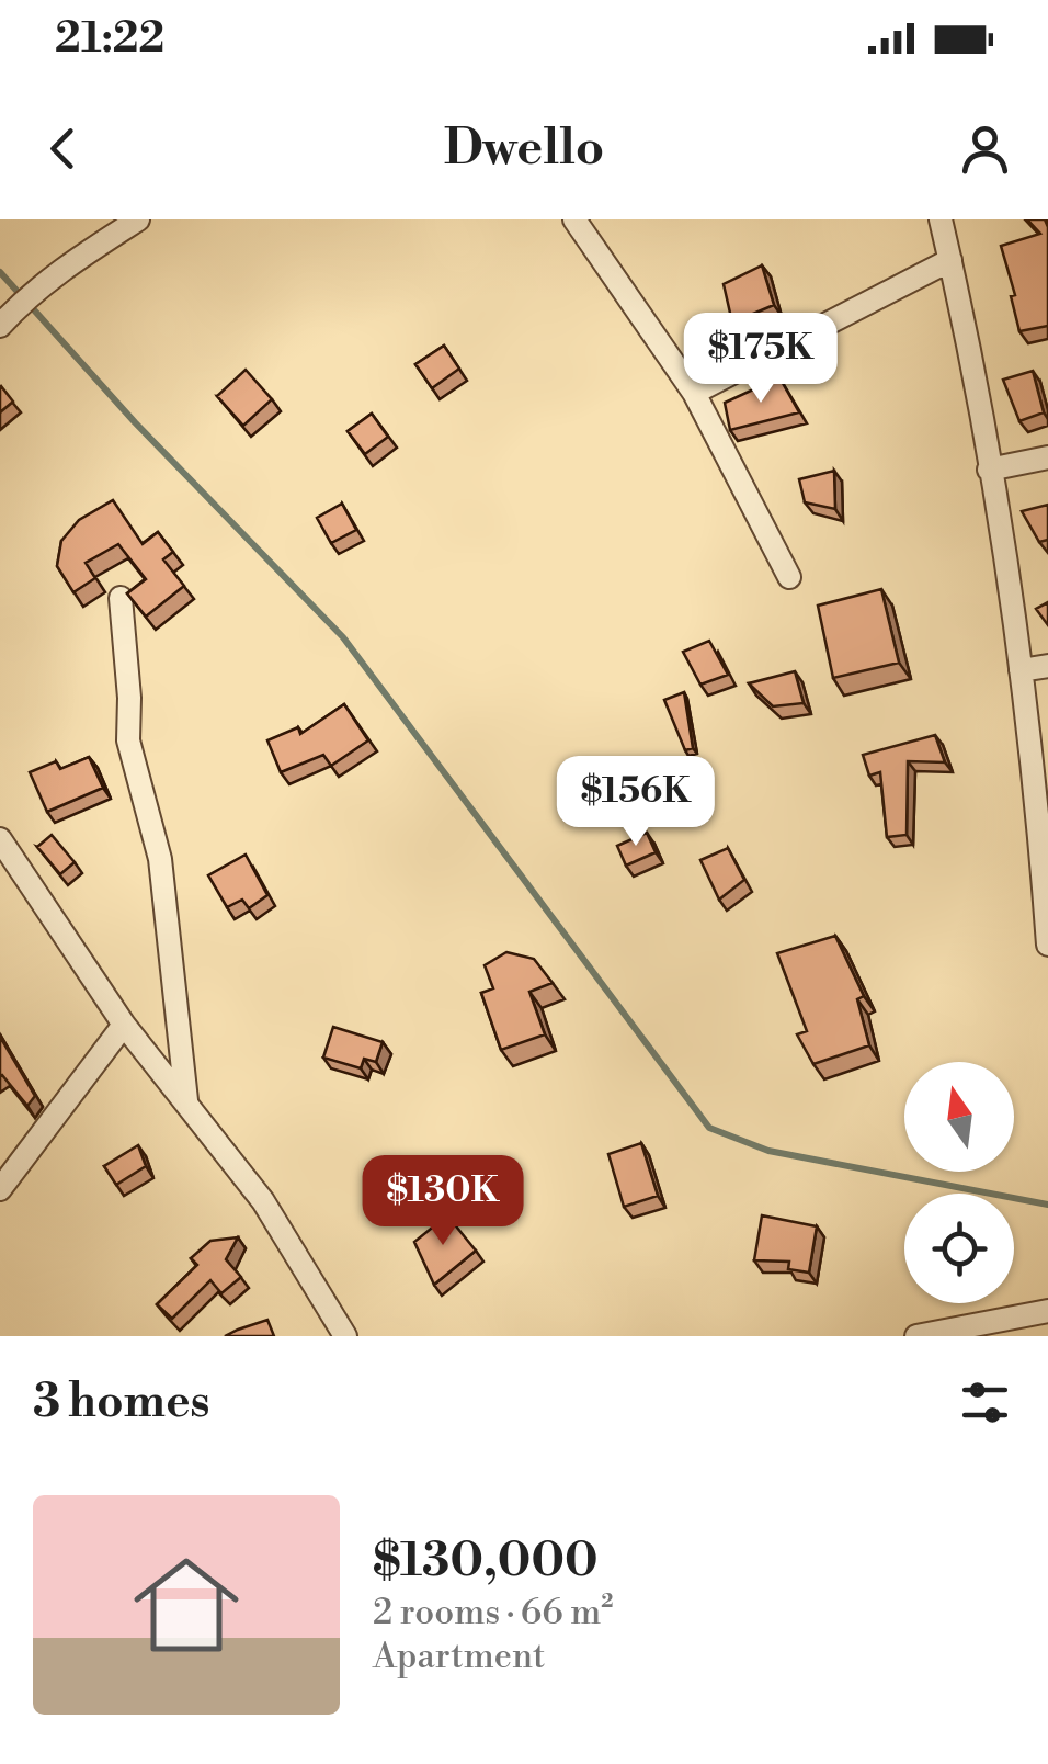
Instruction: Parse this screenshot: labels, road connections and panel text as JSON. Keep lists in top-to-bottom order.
{
  "north": "top",
  "page": {
    "status": "21:22",
    "header": "Dwello",
    "price": ["$175K", "$156K", "$130K"],
    "heading": "3 homes",
    "list": [
      {
        "name": "$130,000",
        "note": "2 rooms · 66 m² · Apartment"
      }
    ]
  }
}
